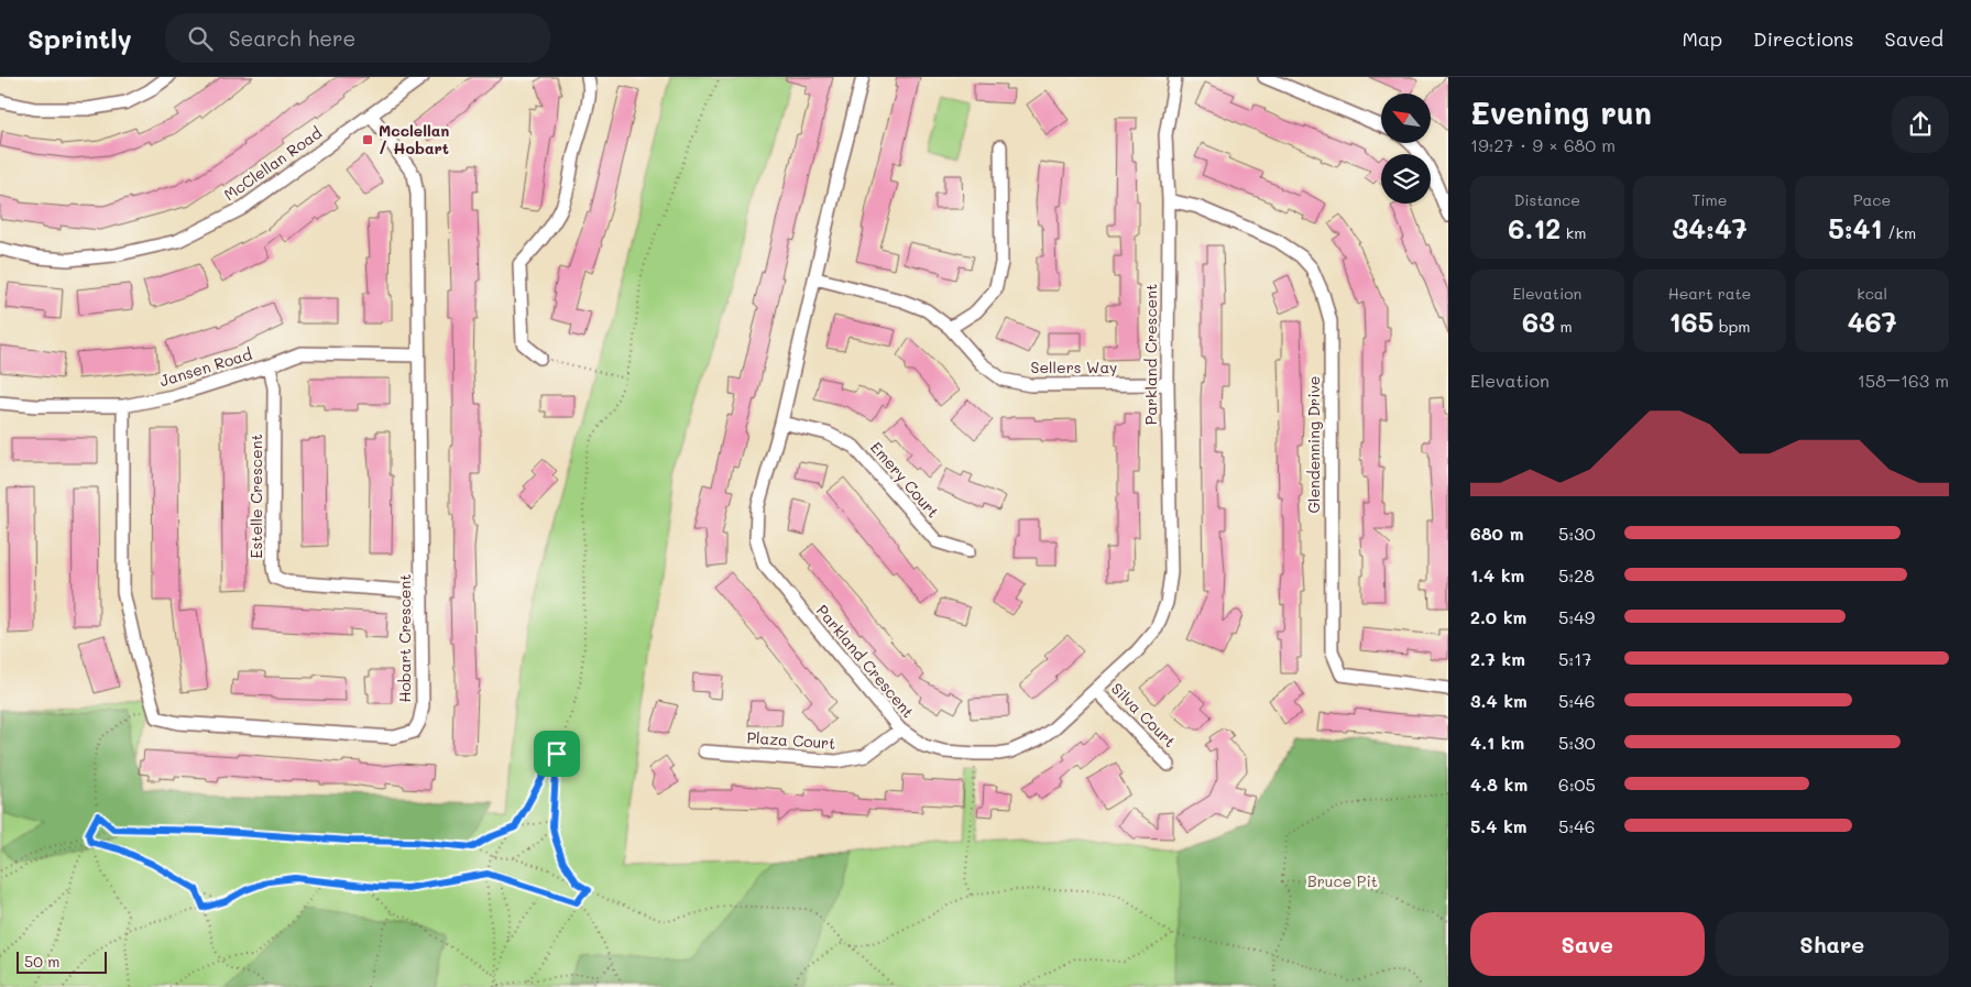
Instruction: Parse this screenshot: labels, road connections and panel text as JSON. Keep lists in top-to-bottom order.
{
  "streets": {
    "street": [
      "McClellan Road",
      "Parkland Crescent",
      "Jansen Road",
      "Sellers Way",
      "Glendenning Drive",
      "Emery Court",
      "Estelle Crescent",
      "Hobart Crescent",
      "Silva Court",
      "Plaza Court"
    ]
  },
  "crossings": [
    ["McClellan Road", "Hobart Crescent"],
    ["Parkland Crescent", "Sellers Way"],
    ["Parkland Crescent", "Glendenning Drive"],
    ["Parkland Crescent", "Emery Court"],
    ["Parkland Crescent", "Silva Court"],
    ["Parkland Crescent", "Plaza Court"],
    ["Jansen Road", "Estelle Crescent"],
    ["Jansen Road", "Hobart Crescent"],
    ["Estelle Crescent", "Hobart Crescent"]
  ],
  "parks": ["Bruce Pit"],
  "places": {
    "transit": ["Mcclellan / Hobart"]
  },
  "scale_bar": "50 m",
  "north": "top left",
  "page": {
    "header": "Sprintly",
    "search": "Search here",
    "nav": ["Map", "Directions", "Saved"],
    "heading": ["Evening run", "19:27 · 9 × 680 m"],
    "stats": [
      ["Distance", "6.12 km"],
      ["Time", "34:47"],
      ["Pace", "5:41 /km"],
      ["Elevation", "63 m"],
      ["Heart rate", "165 bpm"],
      ["kcal", "467"]
    ],
    "chart": ["Elevation", "158–163 m"],
    "list": [
      {
        "name": "680 m",
        "note": "5:30"
      },
      {
        "name": "1.4 km",
        "note": "5:28"
      },
      {
        "name": "2.0 km",
        "note": "5:49"
      },
      {
        "name": "2.7 km",
        "note": "5:17"
      },
      {
        "name": "3.4 km",
        "note": "5:46"
      },
      {
        "name": "4.1 km",
        "note": "5:30"
      },
      {
        "name": "4.8 km",
        "note": "6:05"
      },
      {
        "name": "5.4 km",
        "note": "5:46"
      }
    ],
    "buttons": ["Save", "Share"],
    "scale": "50 m"
  }
}
